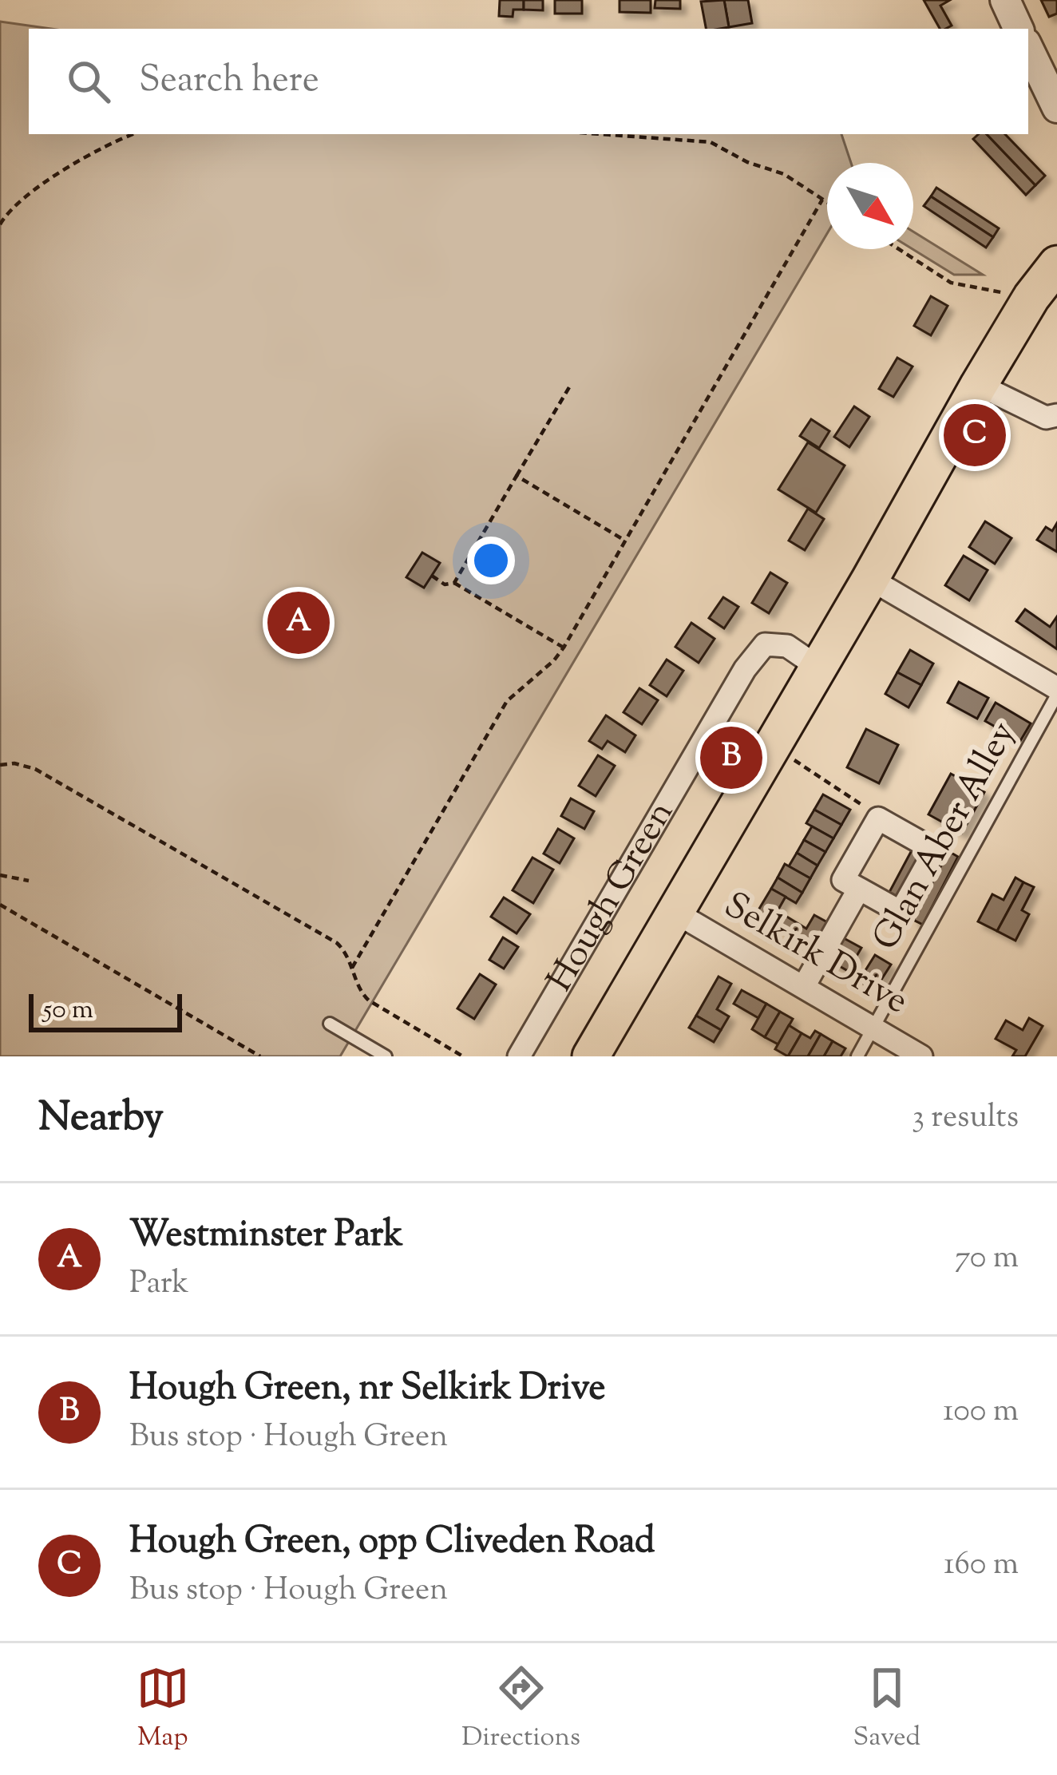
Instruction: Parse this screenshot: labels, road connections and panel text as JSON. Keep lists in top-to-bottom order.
{
  "streets": {
    "main road": ["Hough Green"],
    "street": ["Selkirk Drive"],
    "lane": ["Glan Aber Alley"]
  },
  "crossings": [
    ["Glan Aber Alley", "Selkirk Drive"],
    ["Hough Green", "Selkirk Drive"]
  ],
  "scale_bar": "50 m",
  "north": "bottom right",
  "page": {
    "search": "Search here",
    "pins": ["C", "A", "B"],
    "scale": "50 m",
    "heading": ["Nearby", "3 results"],
    "list": [
      {
        "mark": "A",
        "name": "Westminster Park",
        "note": "Park",
        "value": "70 m"
      },
      {
        "mark": "B",
        "name": "Hough Green, nr Selkirk Drive",
        "note": "Bus stop · Hough Green",
        "value": "100 m"
      },
      {
        "mark": "C",
        "name": "Hough Green, opp Cliveden Road",
        "note": "Bus stop · Hough Green",
        "value": "160 m"
      }
    ],
    "nav": ["Map", "Directions", "Saved"]
  }
}
